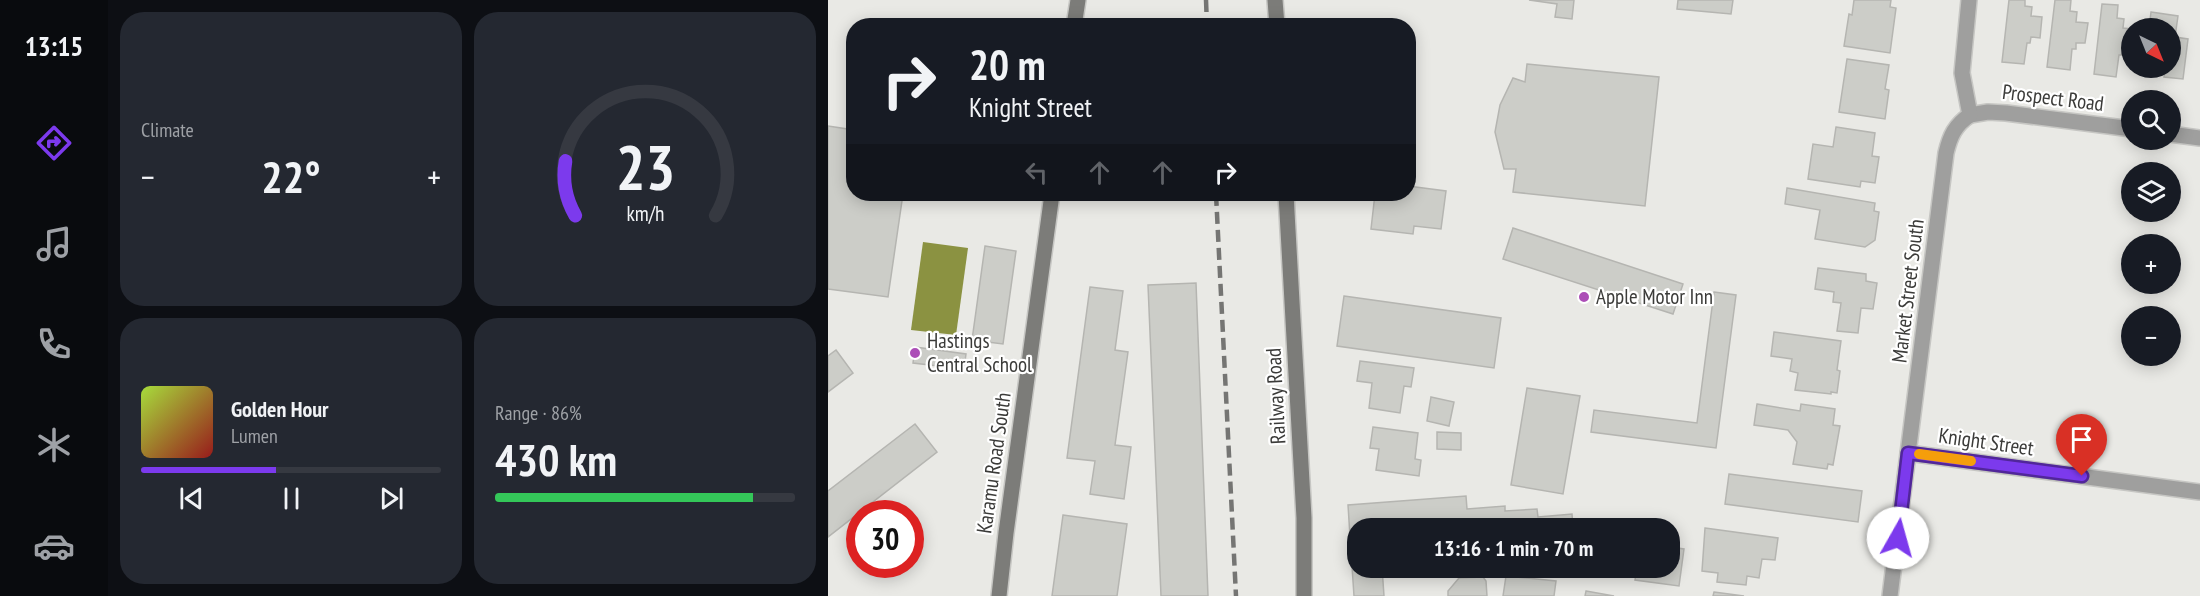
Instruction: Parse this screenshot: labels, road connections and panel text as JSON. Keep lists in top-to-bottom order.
{
  "streets": {
    "street": [
      "Prospect Road",
      "Market Street South",
      "Railway Road",
      "Knight Street",
      "Karamu Road South"
    ]
  },
  "crossings": [
    ["Prospect Road", "Market Street South"],
    ["Market Street South", "Knight Street"]
  ],
  "places": ["Apple Motor Inn", "Hastings Central School"],
  "north": "bottom right",
  "page": {
    "tabs": "13:15",
    "tile": [
      "Climate",
      ["Range · 86%", "430 km"]
    ],
    "map_buttons": ["+", "−"],
    "turn": ["20 m", "Knight Street"],
    "heat": ["−", "22°", "+"],
    "song": ["Golden Hour", "Lumen"],
    "limit": "30",
    "trip": "13:16 · 1 min · 70 m",
    "gauge": ["23", "km/h"]
  }
}
